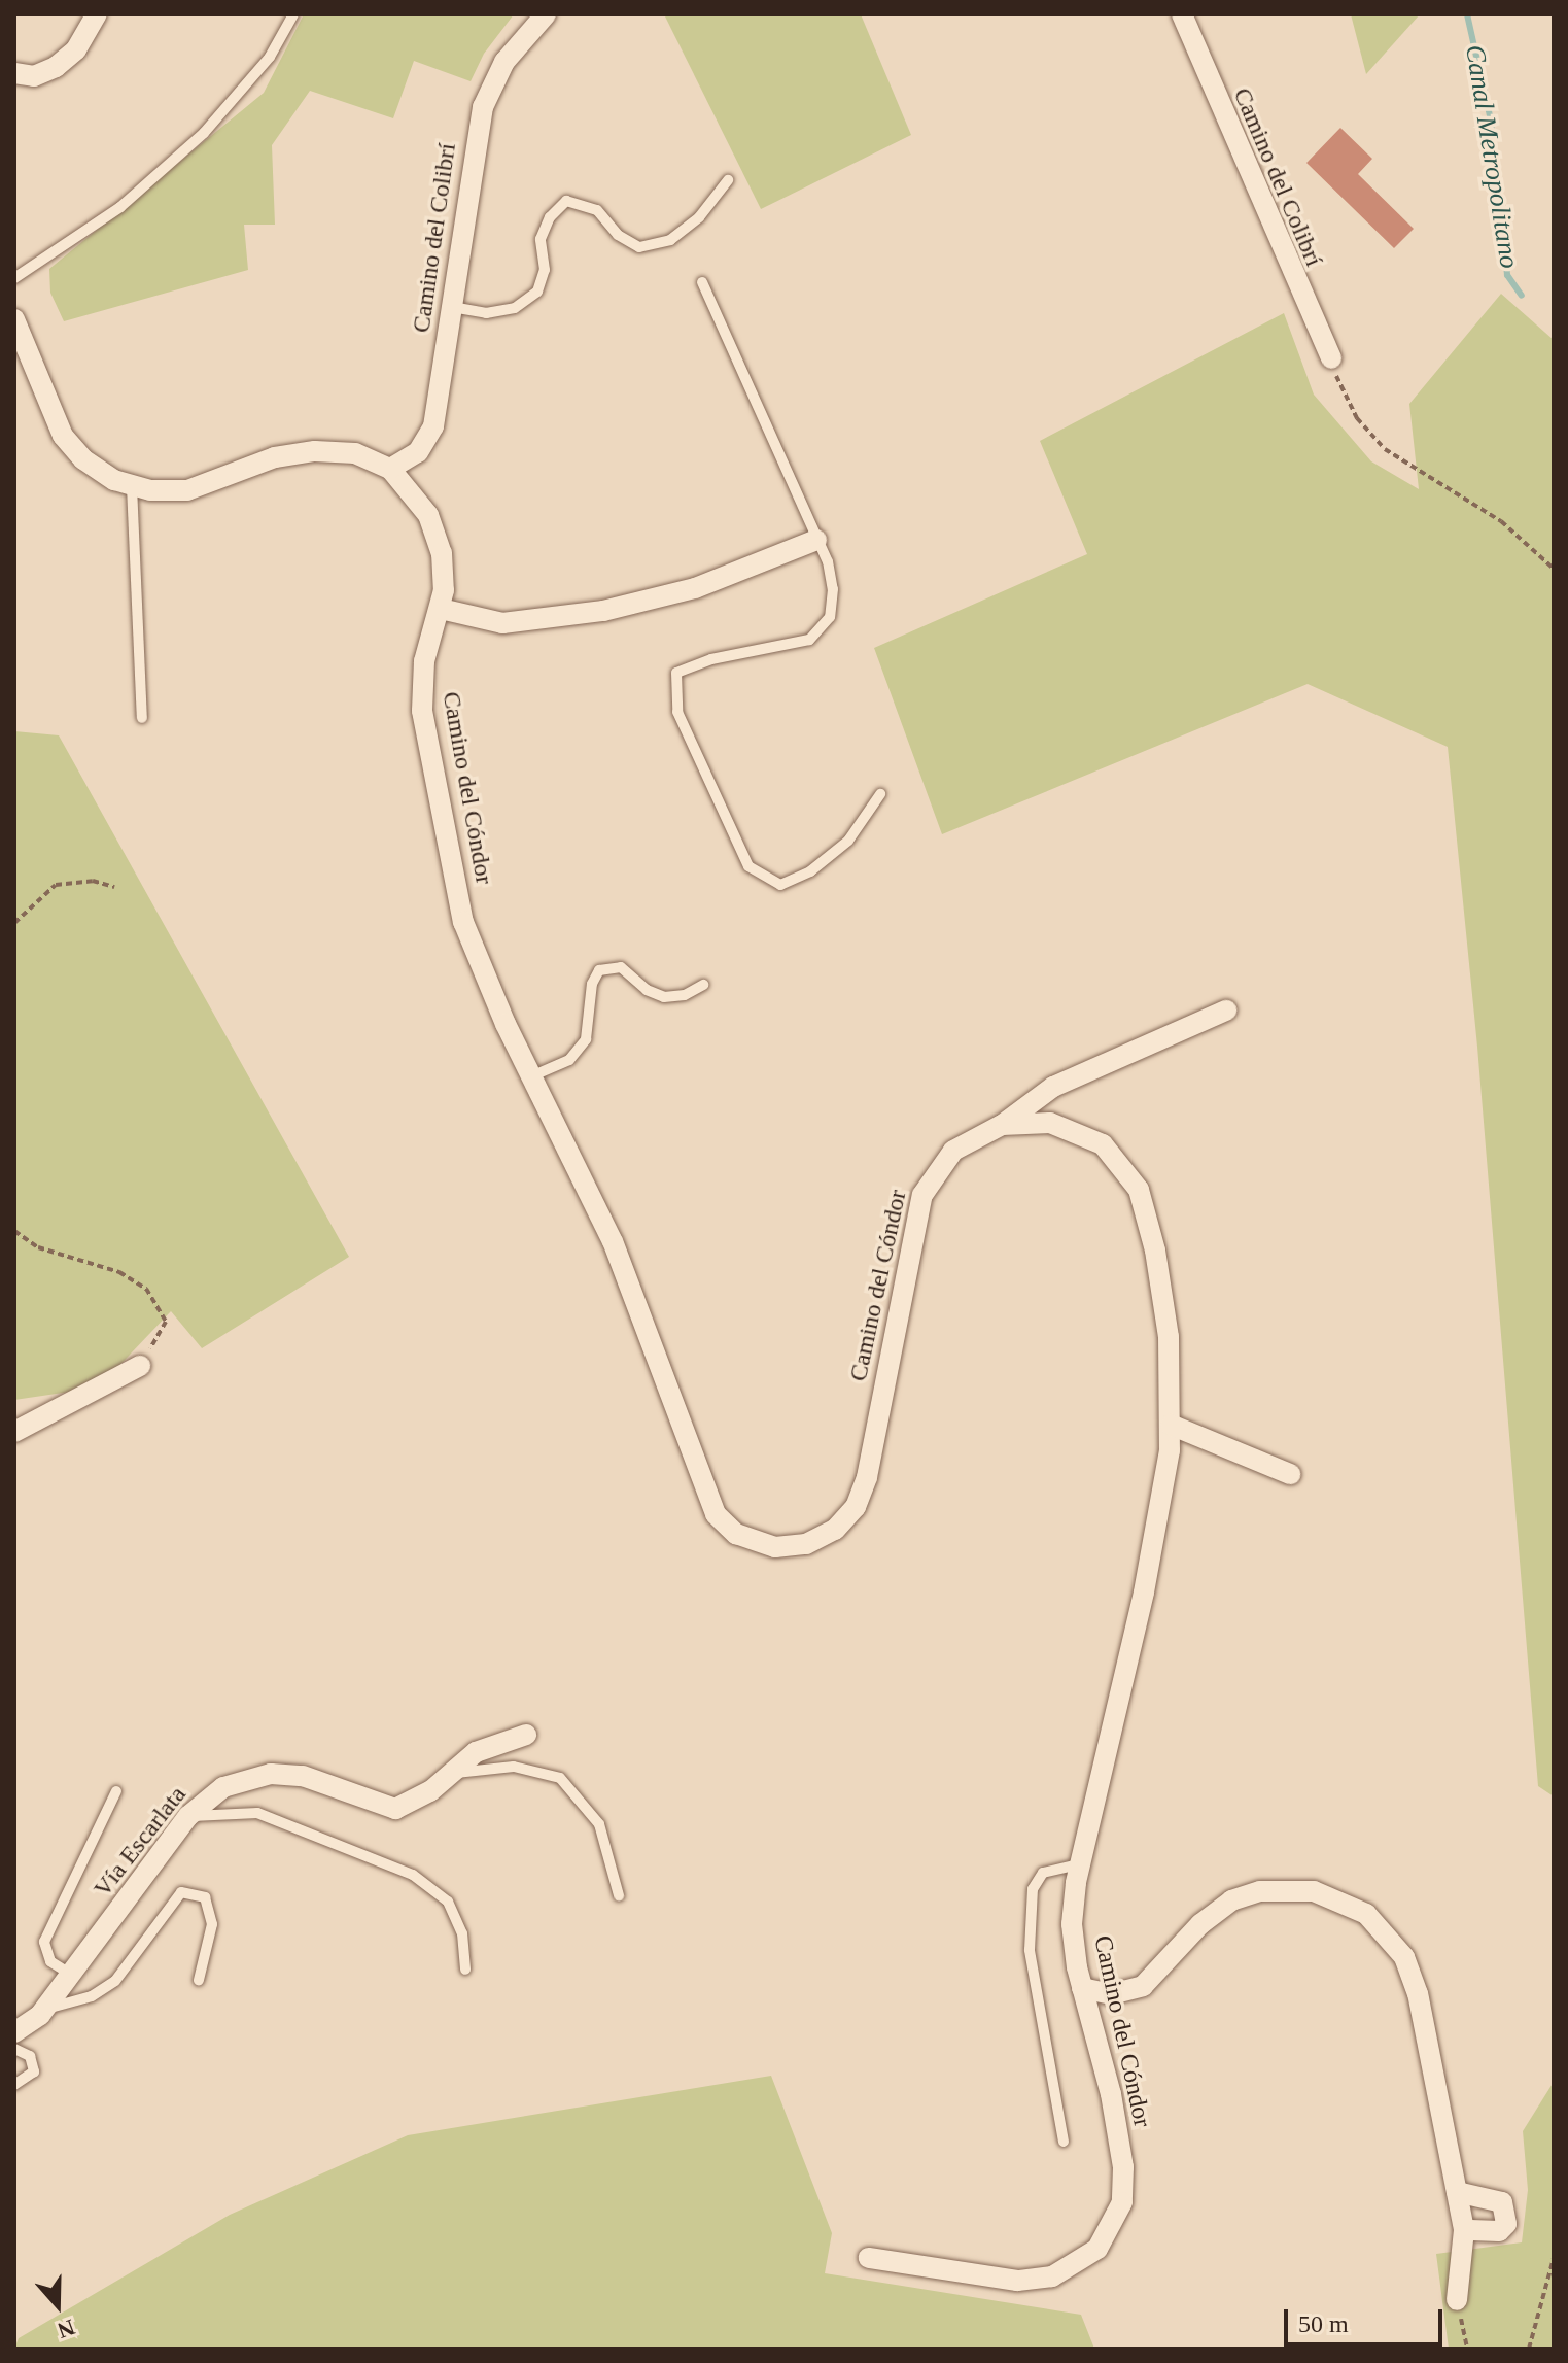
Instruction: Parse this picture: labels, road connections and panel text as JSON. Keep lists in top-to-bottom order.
{
  "streets": {
    "street": ["Camino del Colibrí", "Camino del Cóndor", "Vía Escarlata"]
  },
  "crossings": [
    ["Camino del Colibrí", "Camino del Cóndor"]
  ],
  "water": ["Canal Metropolitano"],
  "scale_bar": "50 m",
  "north": "bottom"
}
